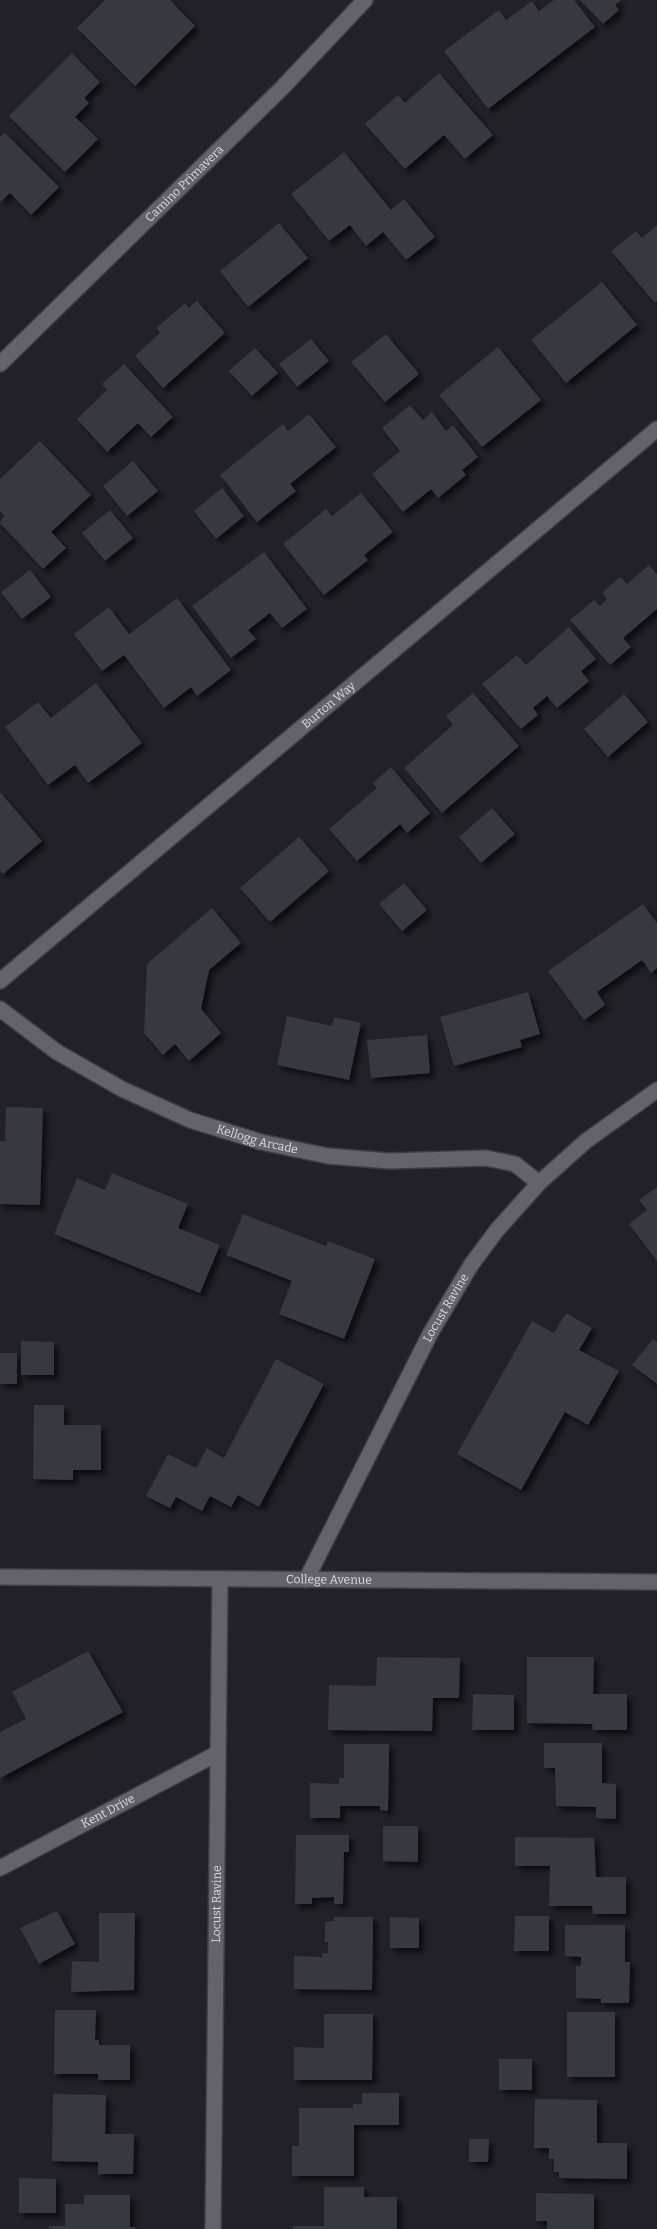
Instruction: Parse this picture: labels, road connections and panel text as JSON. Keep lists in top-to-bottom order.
{
  "streets": {
    "street": [
      "Camino Primavera",
      "Burton Way",
      "Kellogg Arcade",
      "Locust Ravine",
      "College Avenue",
      "Kent Drive"
    ]
  },
  "crossings": [
    ["Kellogg Arcade", "Locust Ravine"],
    ["Locust Ravine", "College Avenue"],
    ["Locust Ravine", "Kent Drive"]
  ]
}
